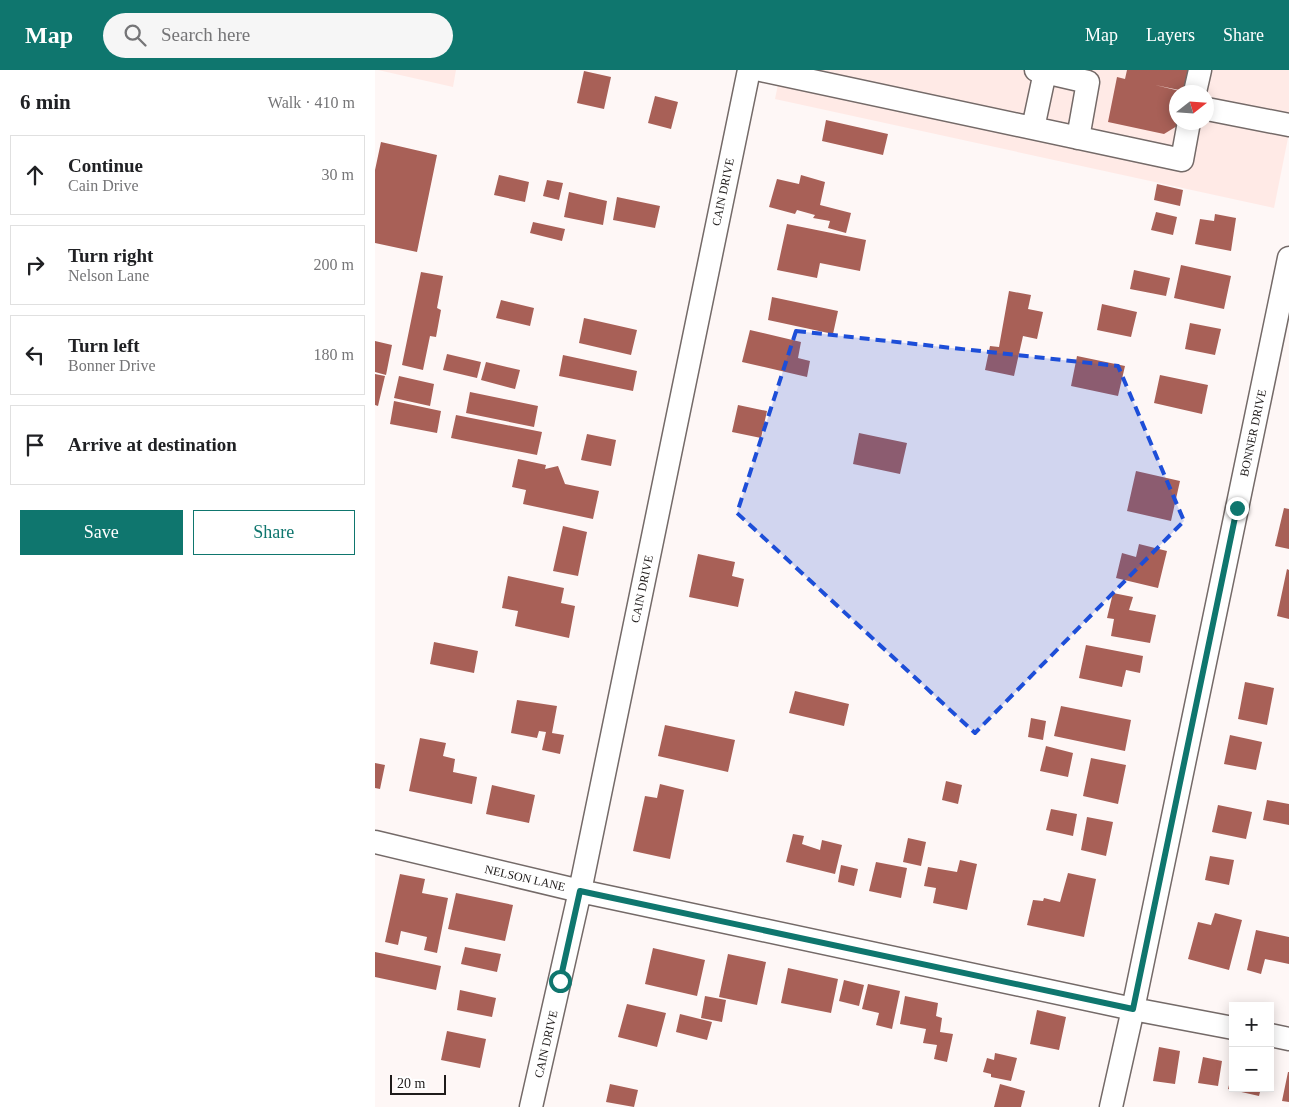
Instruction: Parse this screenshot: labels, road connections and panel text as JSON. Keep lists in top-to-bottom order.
{
  "streets": {
    "street": ["CAIN DRIVE", "BONNER DRIVE", "NELSON LANE"]
  },
  "crossings": [
    ["CAIN DRIVE", "NELSON LANE"],
    ["BONNER DRIVE", "NELSON LANE"]
  ],
  "scale_bar": "20 m",
  "north": "right",
  "page": {
    "header": "Map",
    "search": "Search here",
    "nav": ["Map", "Layers", "Share"],
    "heading": ["6 min", "Walk · 410 m"],
    "list": [
      ["Continue", "Cain Drive", "30 m"],
      ["Turn right", "Nelson Lane", "200 m"],
      ["Turn left", "Bonner Drive", "180 m"],
      "Arrive at destination"
    ],
    "buttons": ["Save", "Share"],
    "map_buttons": ["+", "−"],
    "scale": "20 m"
  }
}
